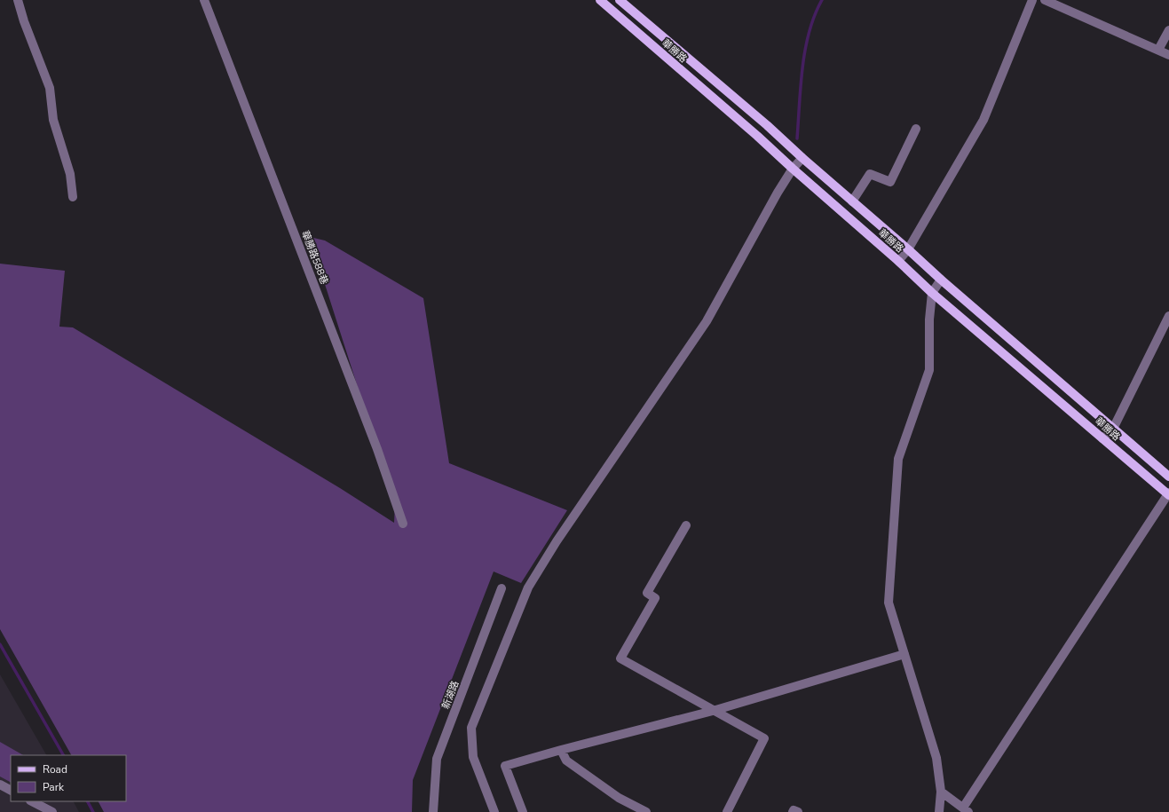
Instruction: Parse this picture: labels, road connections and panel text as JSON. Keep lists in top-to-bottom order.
{
  "streets": {
    "main road": ["華勝路"],
    "street": ["華勝路588巷", "新湖路"]
  },
  "legend": ["Road", "Park"]
}
